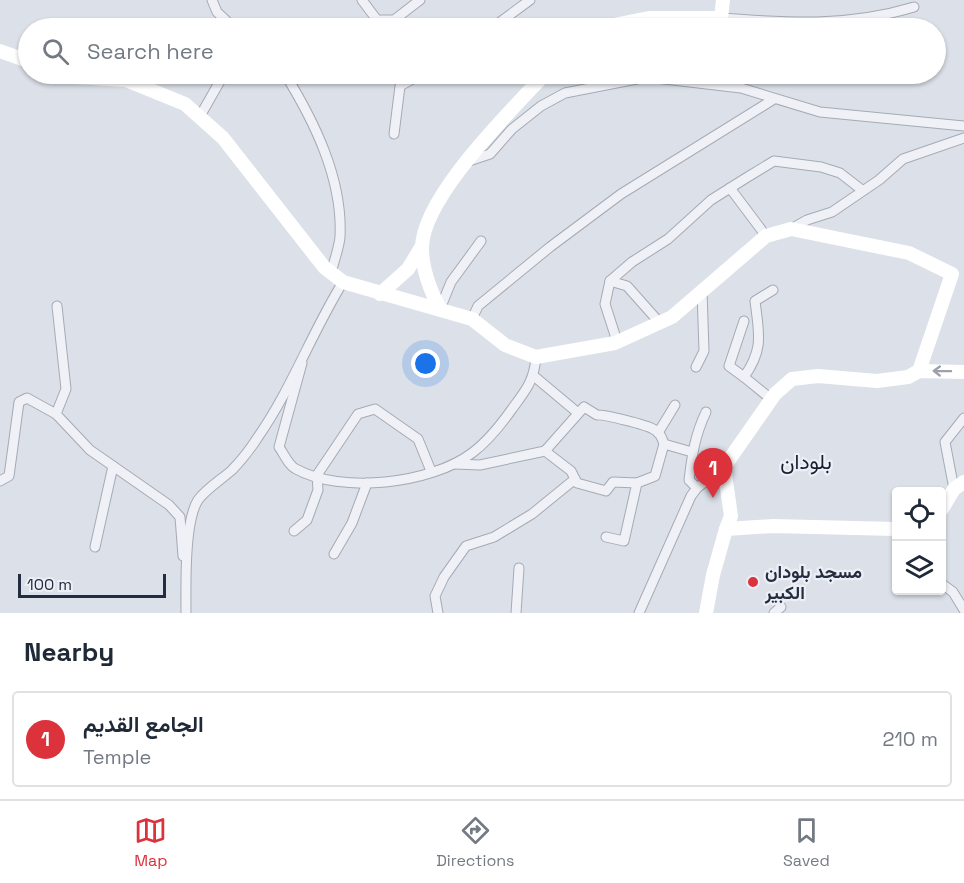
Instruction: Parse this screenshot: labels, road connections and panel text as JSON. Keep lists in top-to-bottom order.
{
  "districts": ["بلودان"],
  "places": ["مسجد بلودان الكبير"],
  "scale_bar": "100 m",
  "page": {
    "search": "Search here",
    "pins": "1",
    "scale": "100 m",
    "heading": "Nearby",
    "list": [
      {
        "mark": "1",
        "name": "الجامع القديم",
        "note": "Temple",
        "value": "210 m"
      }
    ],
    "nav": ["Map", "Directions", "Saved"]
  }
}
